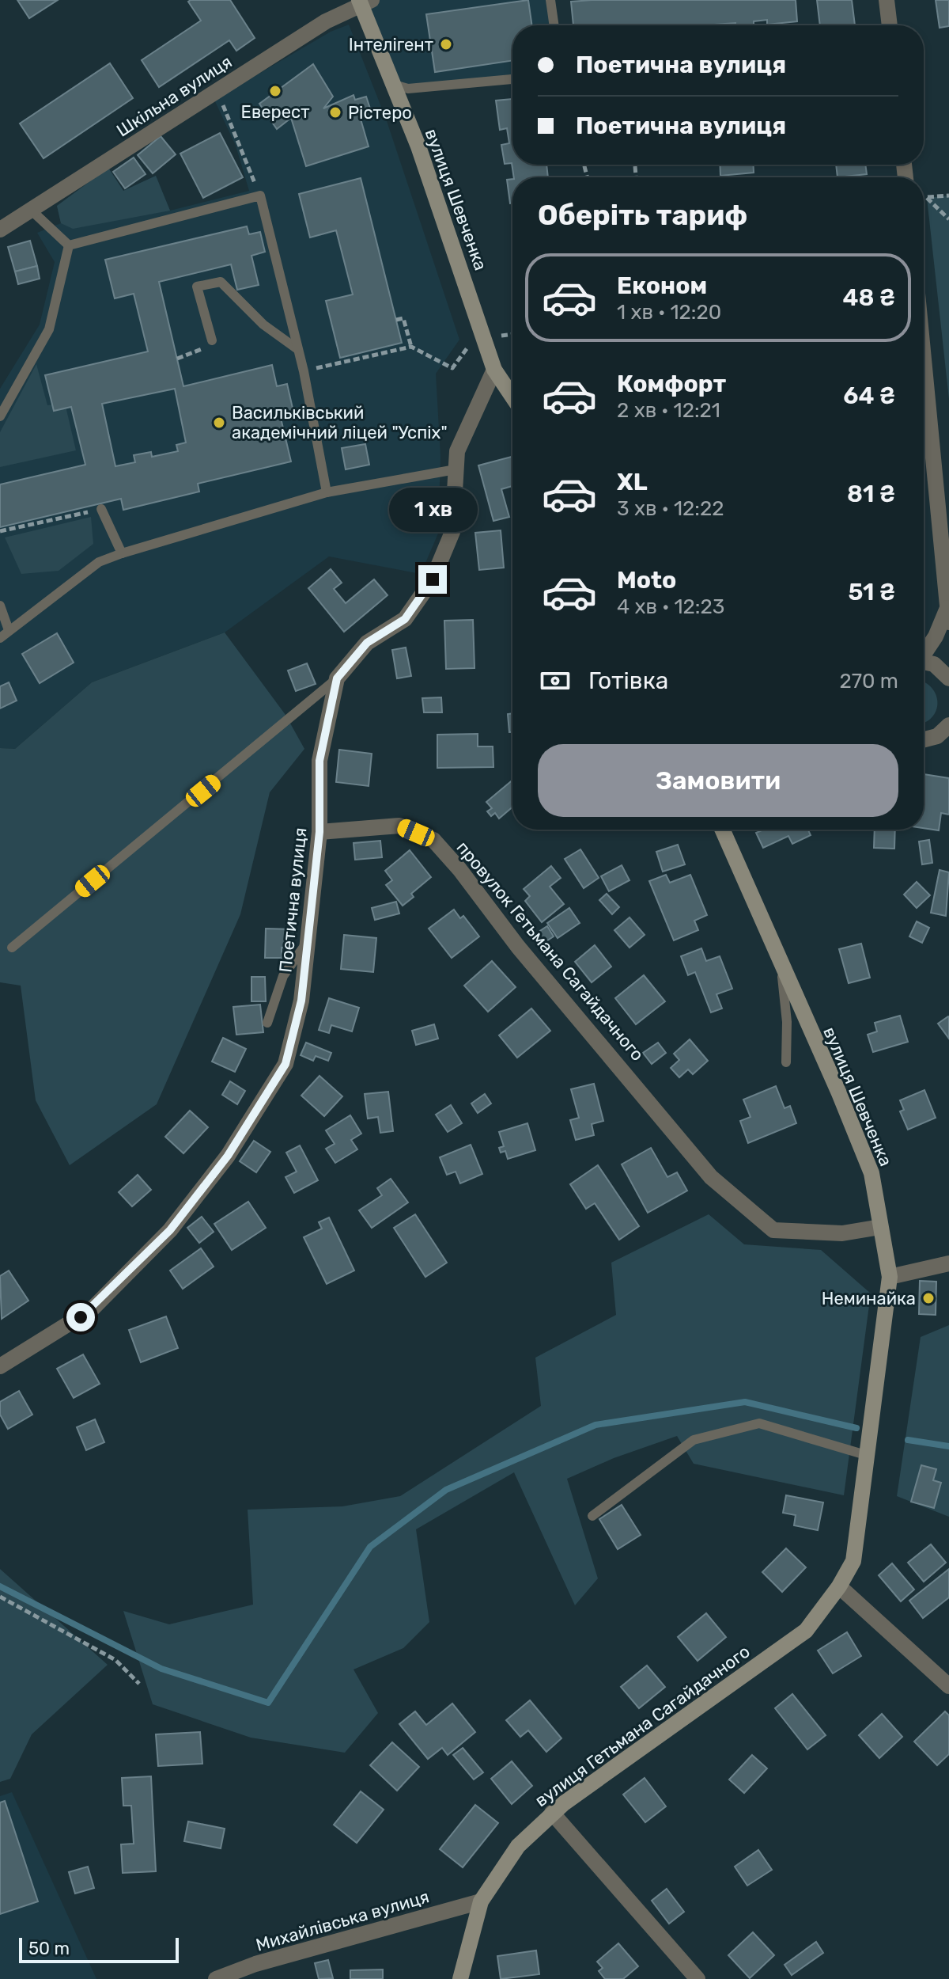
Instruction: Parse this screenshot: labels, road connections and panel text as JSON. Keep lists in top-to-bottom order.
{
  "streets": {
    "main road": ["вулиця Шевченка", "вулиця Гетьмана Сагайдачного"],
    "street": [
      "Шкільна вулиця",
      "Поетична вулиця",
      "провулок Гетьмана Сагайдачного",
      "Михайлівська вулиця"
    ]
  },
  "crossings": [
    ["Шкільна вулиця", "вулиця Шевченка"],
    ["вулиця Шевченка", "Поетична вулиця"],
    ["вулиця Шевченка", "провулок Гетьмана Сагайдачного"],
    ["вулиця Шевченка", "вулиця Гетьмана Сагайдачного"],
    ["Поетична вулиця", "провулок Гетьмана Сагайдачного"],
    ["вулиця Гетьмана Сагайдачного", "Михайлівська вулиця"]
  ],
  "places": [
    "Інтелігент",
    "Еверест",
    "Рістеро",
    "Васильківський академічний ліцей \"Успіх\"",
    "Неминайка"
  ],
  "scale_bar": "50 m",
  "page": {
    "banner": ["Поетична вулиця", "Поетична вулиця"],
    "heading": "Оберіть тариф",
    "list": [
      {
        "name": "Економ",
        "note": "1 хв · 12:20",
        "value": "48 ₴"
      },
      {
        "name": "Комфорт",
        "note": "2 хв · 12:21",
        "value": "64 ₴"
      },
      {
        "name": "XL",
        "note": "3 хв · 12:22",
        "value": "81 ₴"
      },
      {
        "name": "Moto",
        "note": "4 хв · 12:23",
        "value": "51 ₴"
      }
    ],
    "bubble": "1 хв",
    "pay": ["Готівка", "270 m"],
    "buttons": "Замовити",
    "scale": "50 m"
  }
}
